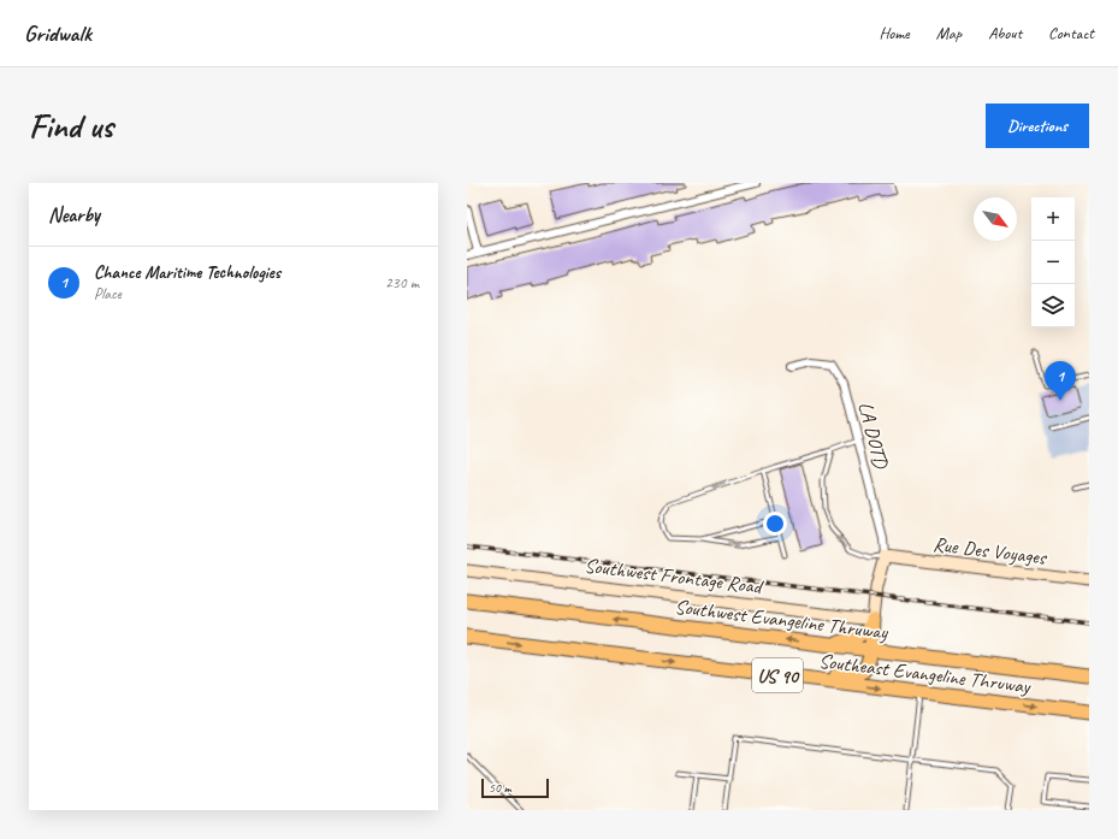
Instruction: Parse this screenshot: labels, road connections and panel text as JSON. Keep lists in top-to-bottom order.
{
  "streets": {
    "highway": ["Southwest Evangeline Thruway", "Southeast Evangeline Thruway", "US 90"],
    "main road": ["Rue Des Voyages", "Southwest Frontage Road"],
    "street": ["LA DOTD"]
  },
  "crossings": [
    ["LA DOTD", "Rue Des Voyages"]
  ],
  "one_way": ["Southwest Evangeline Thruway", "Southeast Evangeline Thruway"],
  "scale_bar": "50 m",
  "north": "bottom right",
  "page": {
    "header": "Gridwalk",
    "nav": [
      "Home",
      "Map",
      "About",
      "Contact"
    ],
    "buttons": "Directions",
    "title": "Find us",
    "heading": "Nearby",
    "map_buttons": ["+", "−"],
    "list": [
      {
        "mark": "1",
        "name": "Chance Maritime Technologies",
        "note": "Place",
        "value": "230 m"
      }
    ],
    "pins": "1",
    "scale": "50 m"
  }
}
